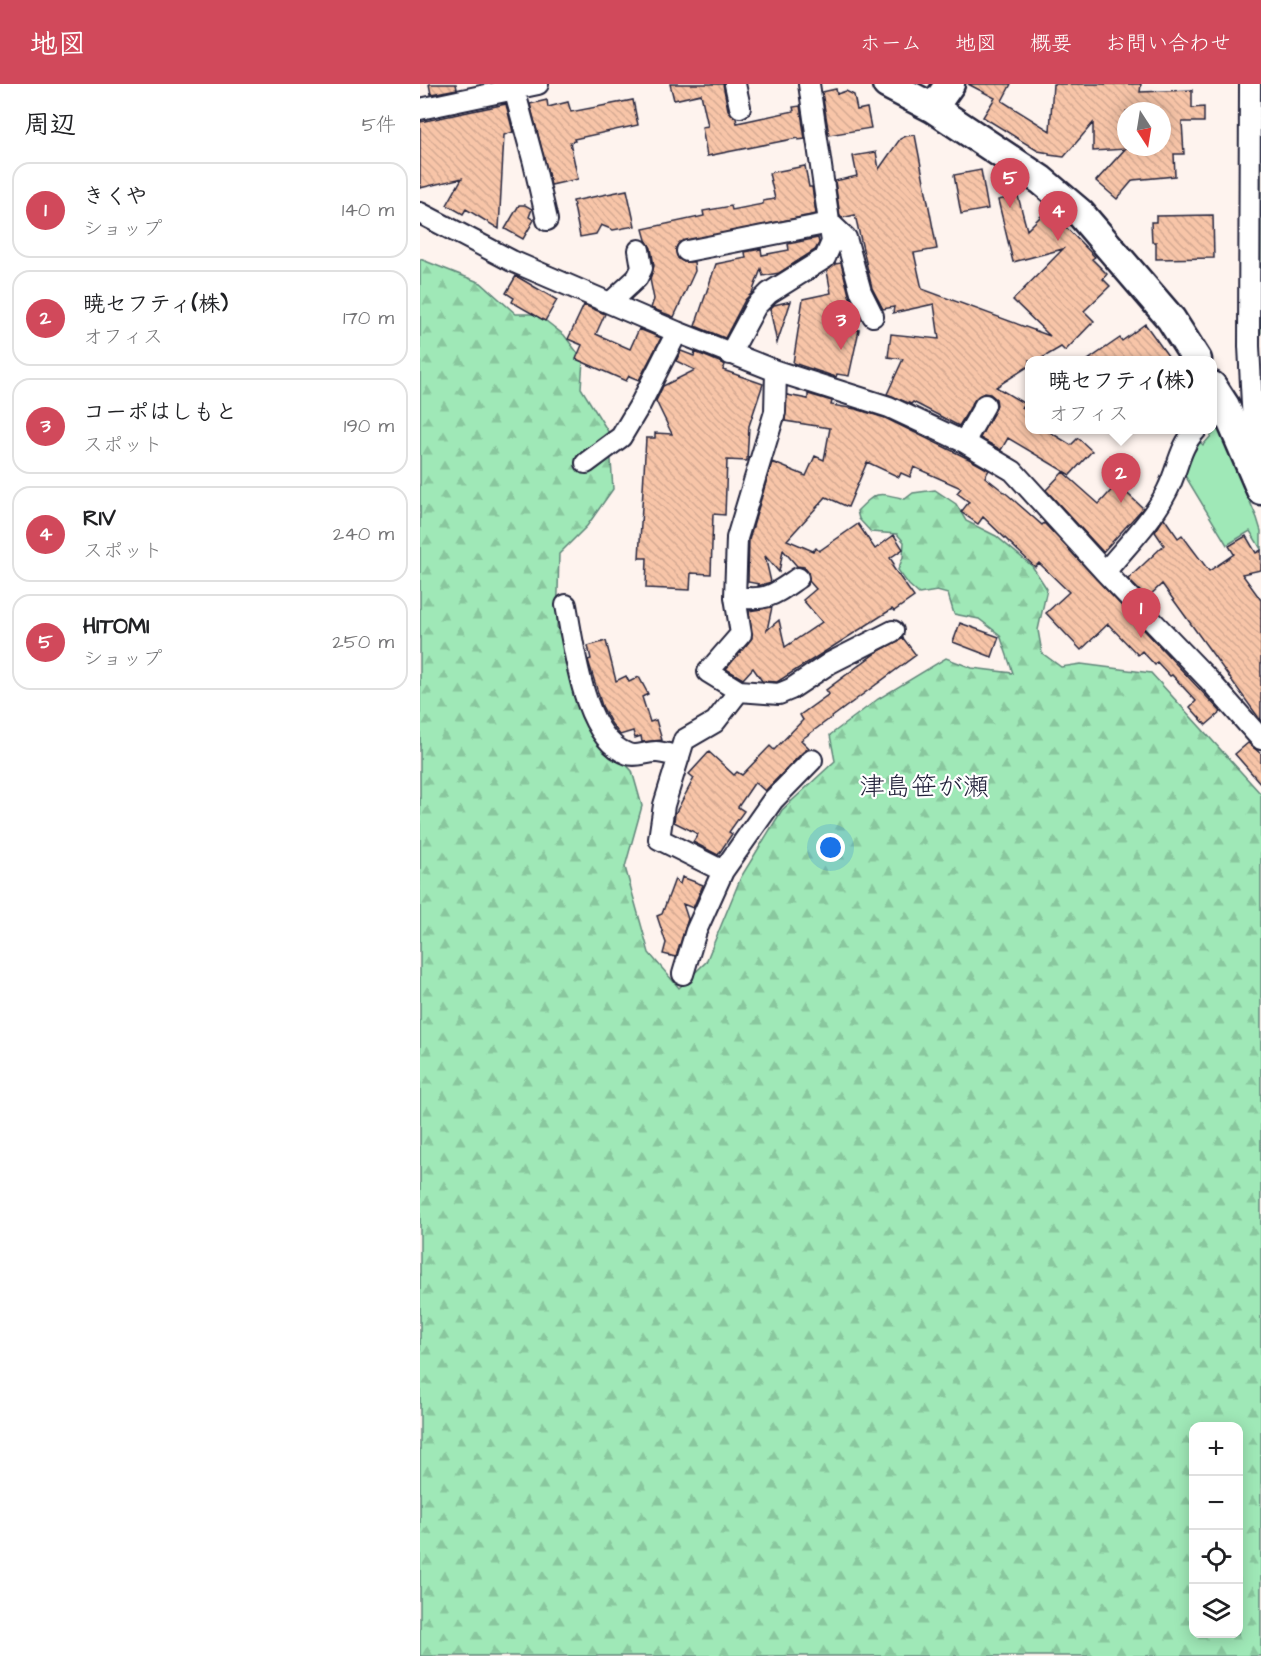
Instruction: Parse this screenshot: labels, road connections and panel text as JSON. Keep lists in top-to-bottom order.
{
  "districts": ["津島笹が瀬"],
  "north": "bottom",
  "page": {
    "header": "地図",
    "nav": [
      "ホーム",
      "地図",
      "概要",
      "お問い合わせ"
    ],
    "heading": ["周辺", "5件"],
    "pins": [
      "5",
      "4",
      "3",
      "2",
      "1"
    ],
    "list": [
      {
        "mark": "1",
        "name": "きくや",
        "note": "ショップ",
        "value": "140 m"
      },
      {
        "mark": "2",
        "name": "暁セフティ(株)",
        "note": "オフィス",
        "value": "170 m"
      },
      {
        "mark": "3",
        "name": "コーポはしもと",
        "note": "スポット",
        "value": "190 m"
      },
      {
        "mark": "4",
        "name": "RIV",
        "note": "スポット",
        "value": "240 m"
      },
      {
        "mark": "5",
        "name": "HITOMI",
        "note": "ショップ",
        "value": "250 m"
      }
    ],
    "popup": ["暁セフティ(株)", "オフィス"],
    "map_buttons": ["+", "−"]
  }
}
